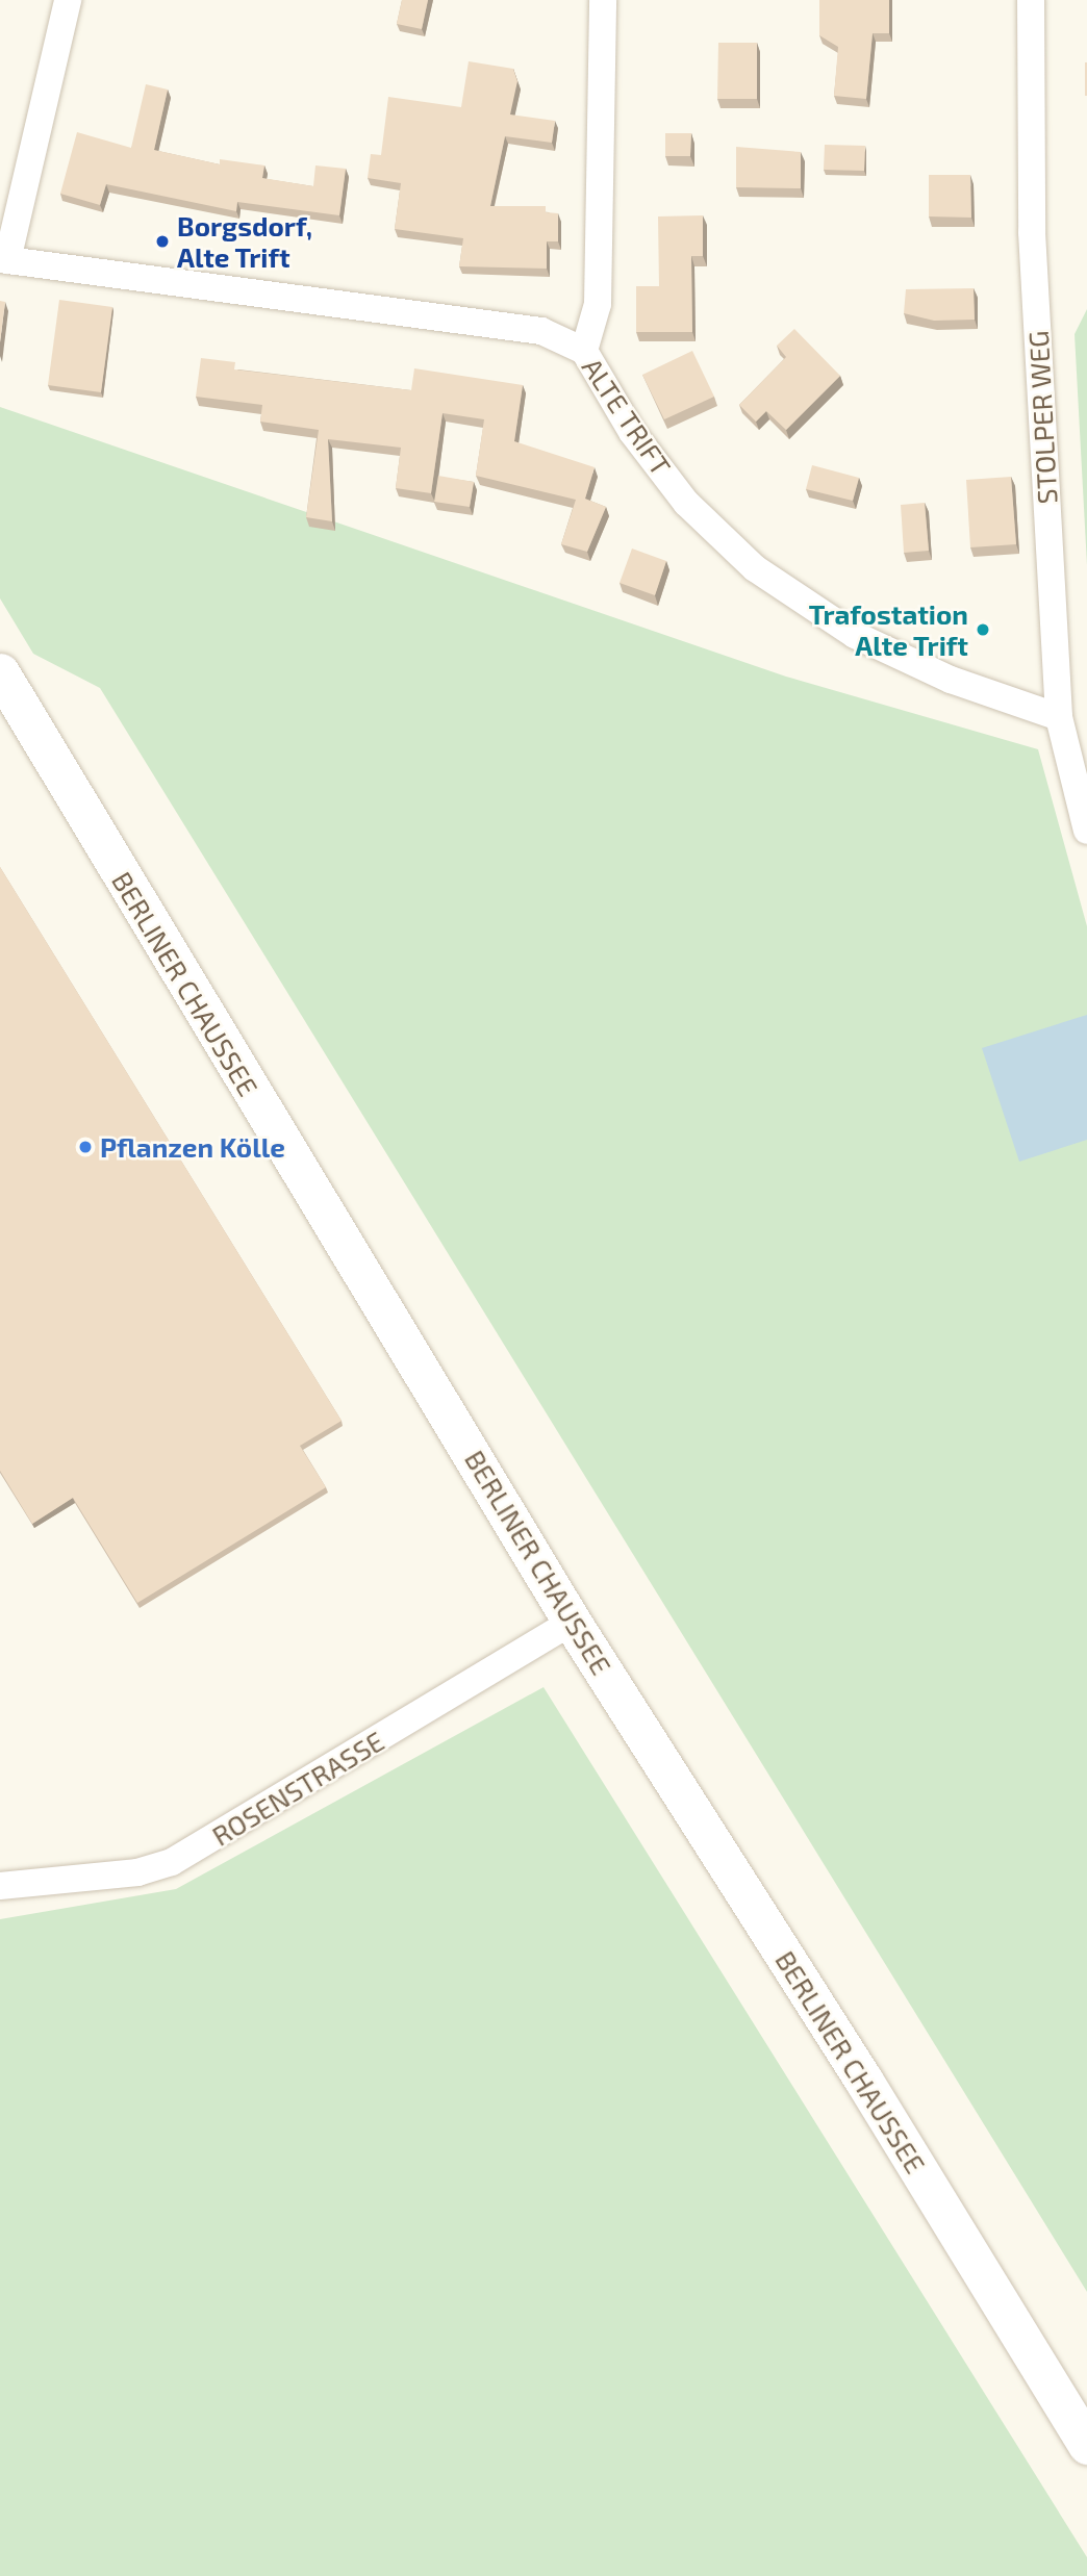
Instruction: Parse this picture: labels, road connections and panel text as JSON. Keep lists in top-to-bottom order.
{
  "streets": {
    "main road": ["BERLINER CHAUSSEE"],
    "street": ["ALTE TRIFT", "STOLPER WEG", "ROSENSTRASSE"]
  },
  "crossings": [
    ["ALTE TRIFT", "STOLPER WEG"],
    ["BERLINER CHAUSSEE", "ROSENSTRASSE"]
  ],
  "places": ["Borgsdorf, Alte Trift", "Trafostation Alte Trift", "Pflanzen Kölle"]
}
